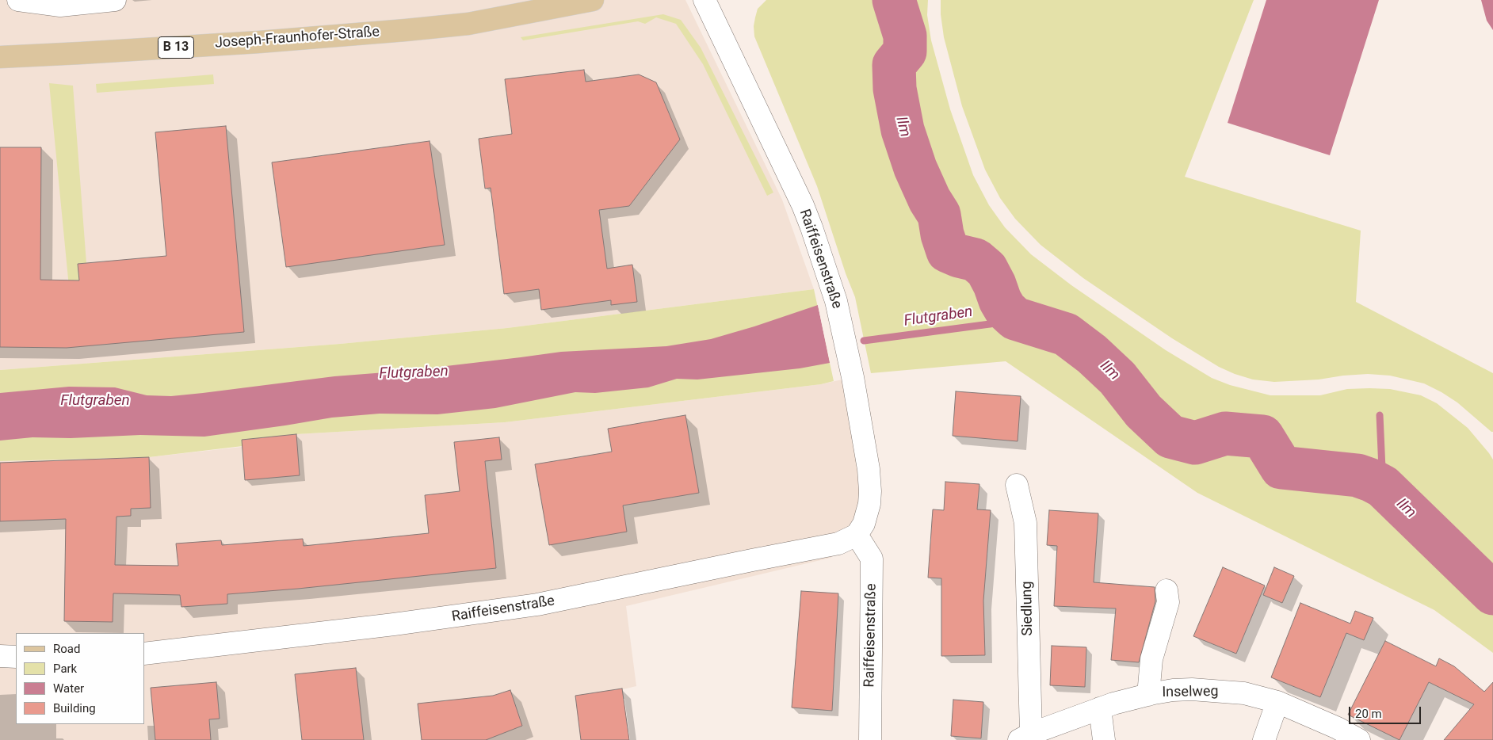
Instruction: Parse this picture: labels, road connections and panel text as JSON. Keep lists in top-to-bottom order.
{
  "streets": {
    "main road": ["Joseph-Fraunhofer-Straße", "B 13"],
    "street": ["Raiffeisenstraße", "Siedlung", "Inselweg"]
  },
  "crossings": [
    ["Siedlung", "Inselweg"]
  ],
  "water": ["Ilm", "Flutgraben"],
  "legend": [
    "Road",
    "Park",
    "Water",
    "Building"
  ],
  "scale_bar": "20 m"
}
